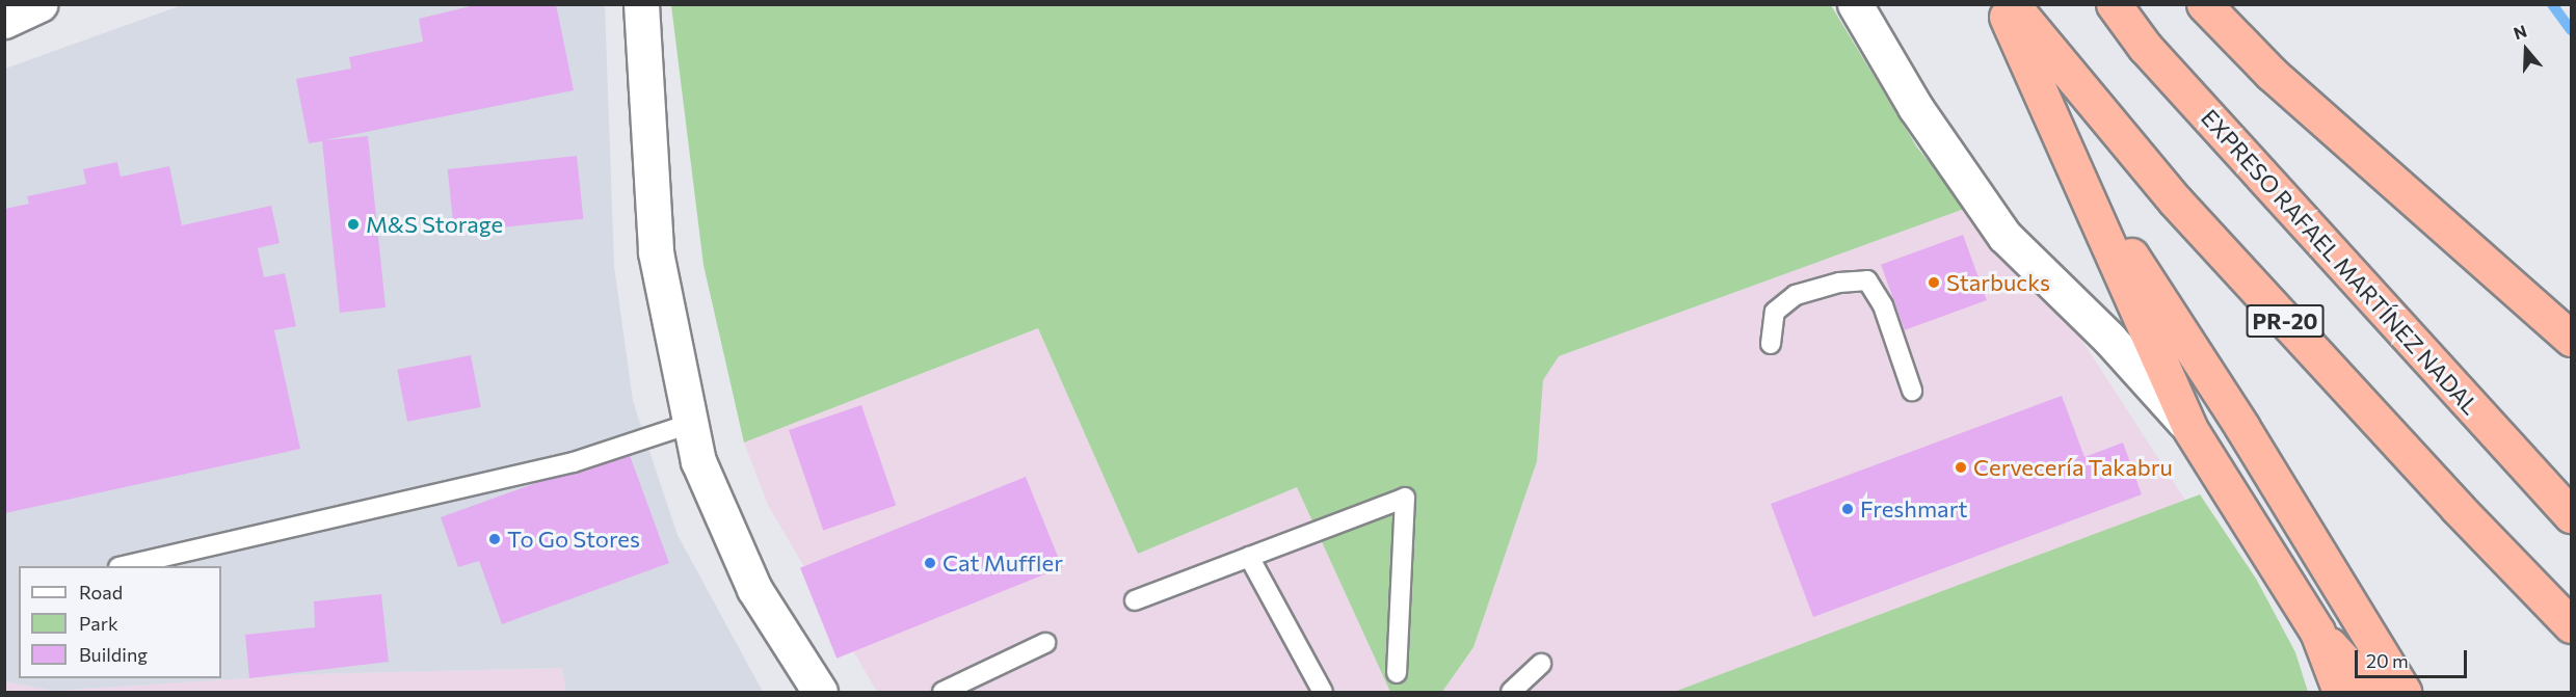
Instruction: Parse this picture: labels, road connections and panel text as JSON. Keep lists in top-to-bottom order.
{
  "streets": {
    "highway": ["EXPRESO RAFAEL MARTÍNEZ NADAL", "PR-20"]
  },
  "places": [
    "M&S Storage",
    "Starbucks",
    "Cervecería Takabru",
    "Freshmart",
    "To Go Stores",
    "Cat Muffler"
  ],
  "legend": ["Road", "Park", "Building"],
  "scale_bar": "20 m",
  "north": "top"
}
